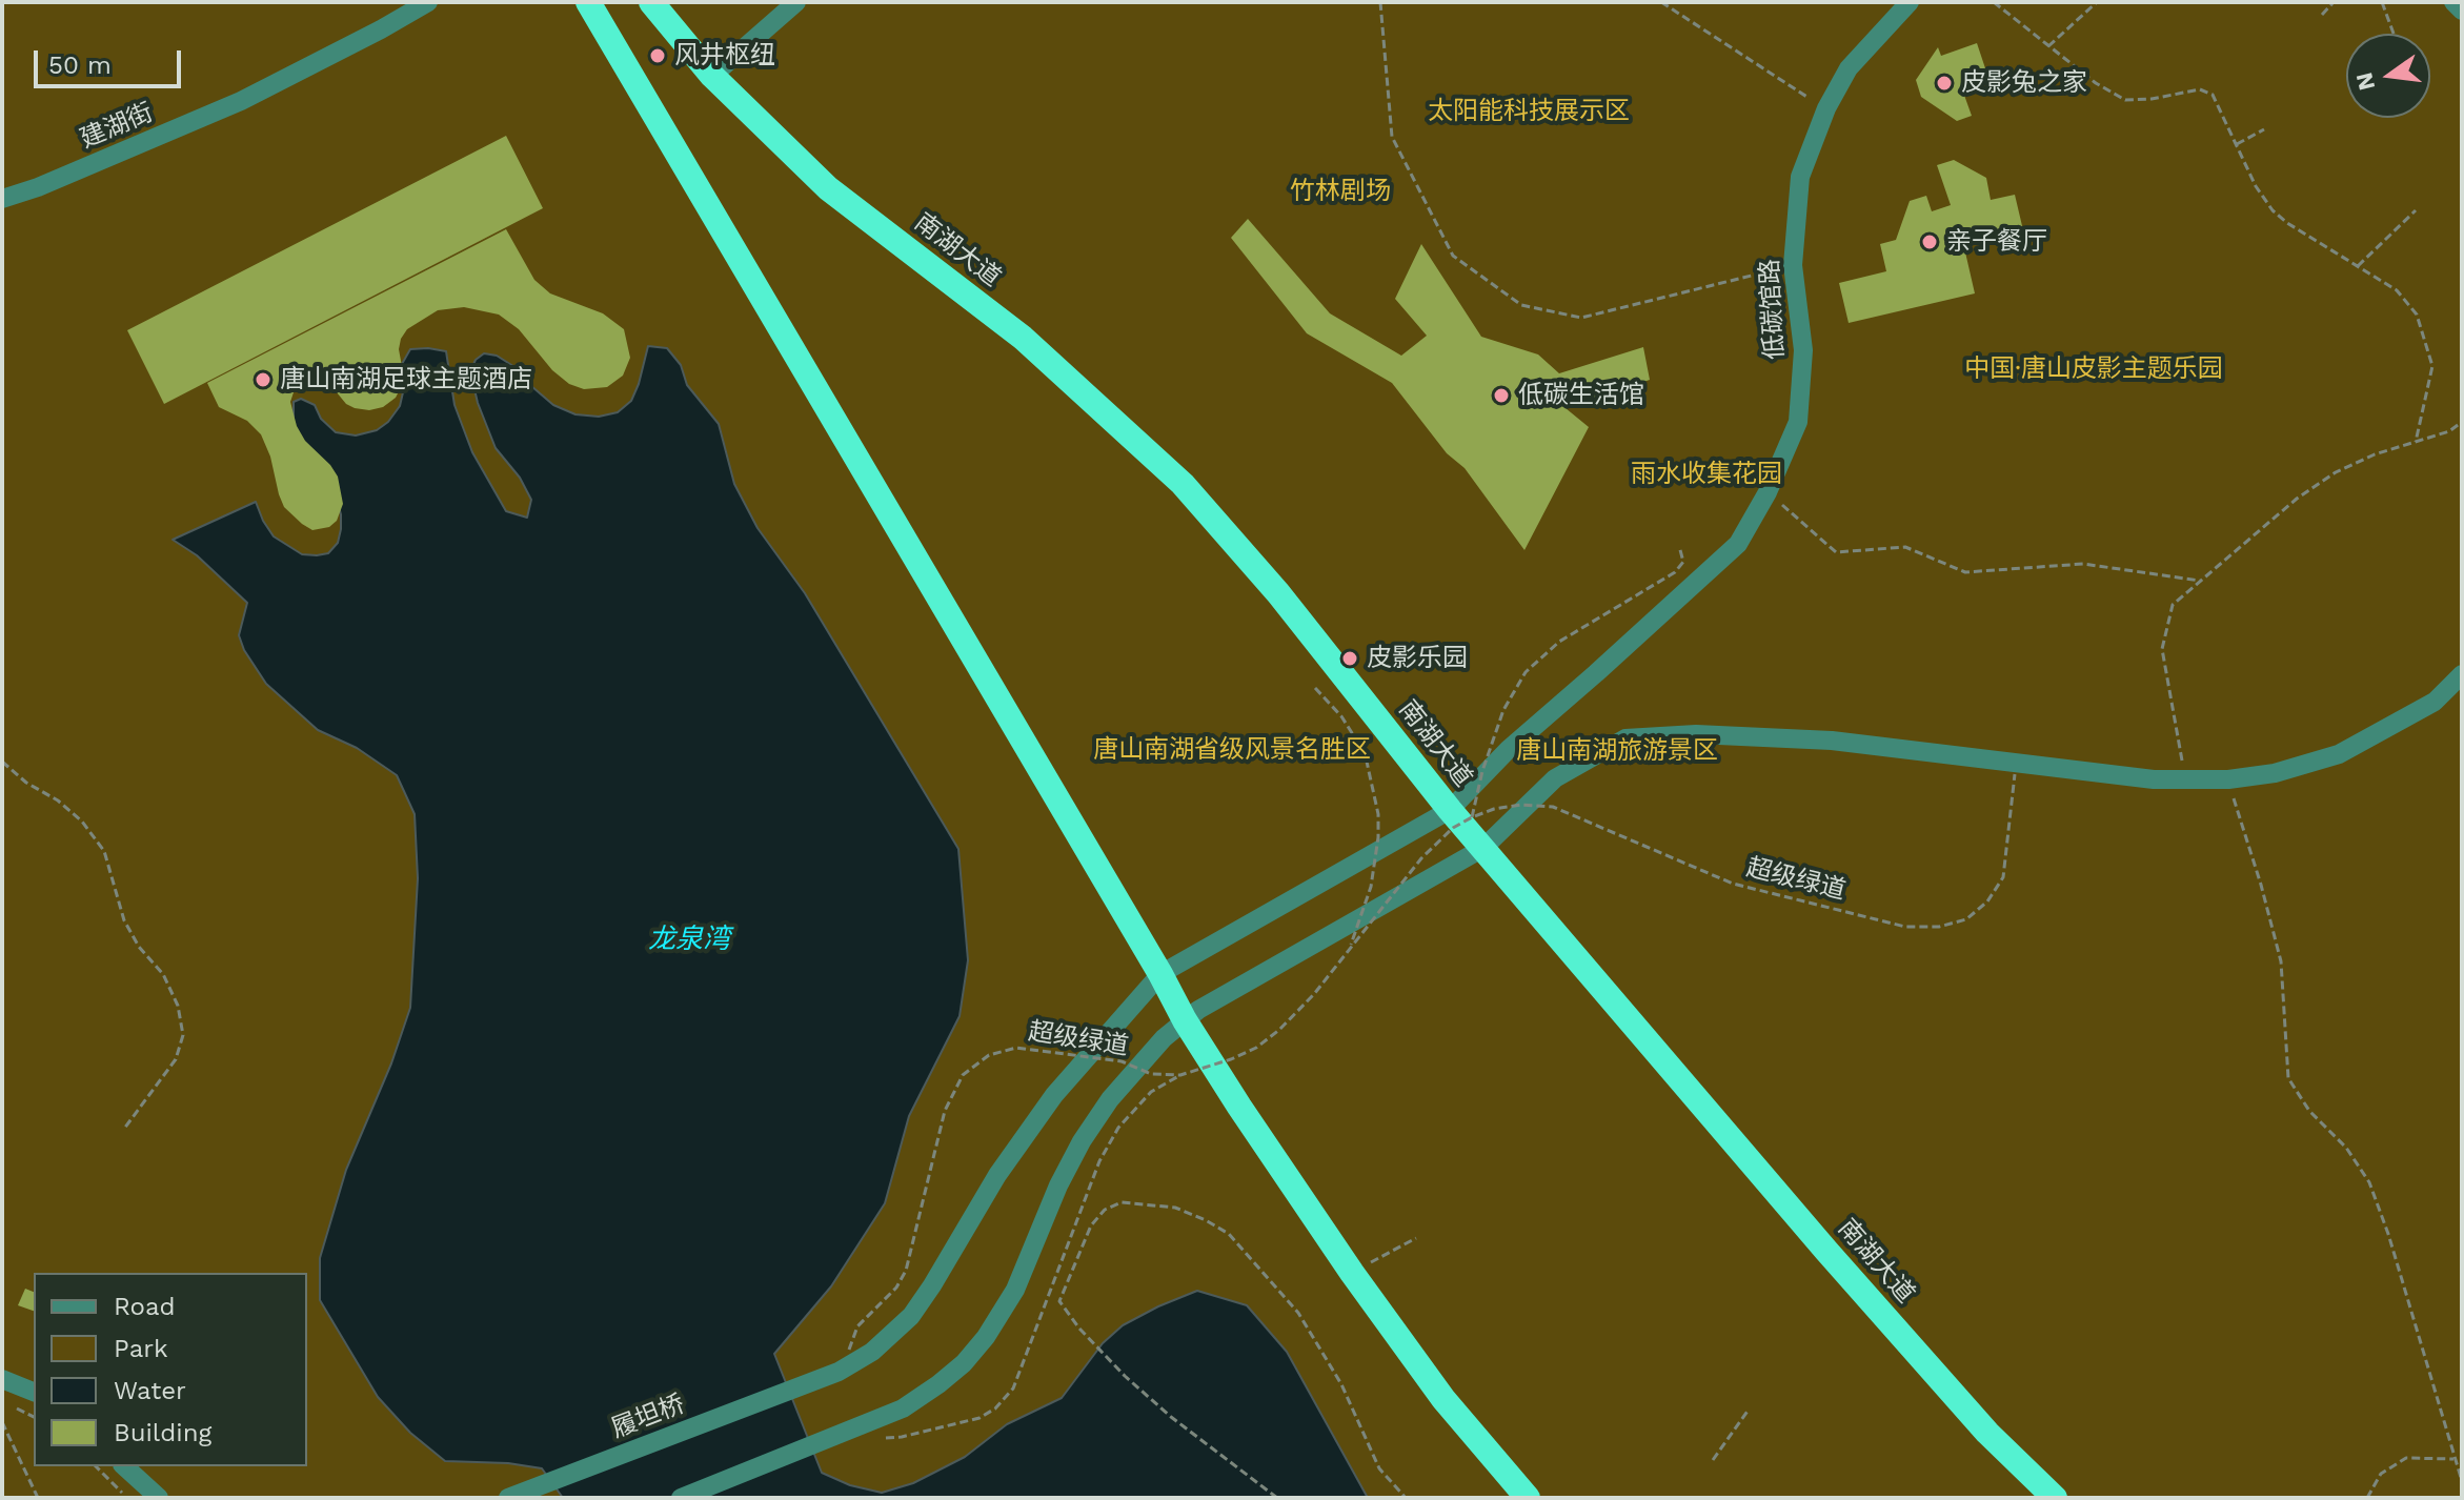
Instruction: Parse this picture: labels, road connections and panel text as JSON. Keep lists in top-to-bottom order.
{
  "streets": {
    "highway": ["南湖大道"],
    "street": ["建湖街", "低碳馆路", "履坦桥"],
    "path": ["超级绿道"]
  },
  "crossings": [
    ["南湖大道", "低碳馆路"],
    ["南湖大道", "超级绿道"],
    ["低碳馆路", "超级绿道"],
    ["低碳馆路", "履坦桥"]
  ],
  "water": ["龙泉湾"],
  "parks": [
    "太阳能科技展示区",
    "竹林剧场",
    "中国·唐山皮影主题乐园",
    "雨水收集花园",
    "唐山南湖省级风景名胜区",
    "唐山南湖旅游景区"
  ],
  "places": [
    "风井枢纽",
    "皮影兔之家",
    "亲子餐厅",
    "唐山南湖足球主题酒店",
    "低碳生活馆",
    "皮影乐园"
  ],
  "legend": [
    "Road",
    "Park",
    "Water",
    "Building"
  ],
  "scale_bar": "50 m",
  "north": "left"
}
